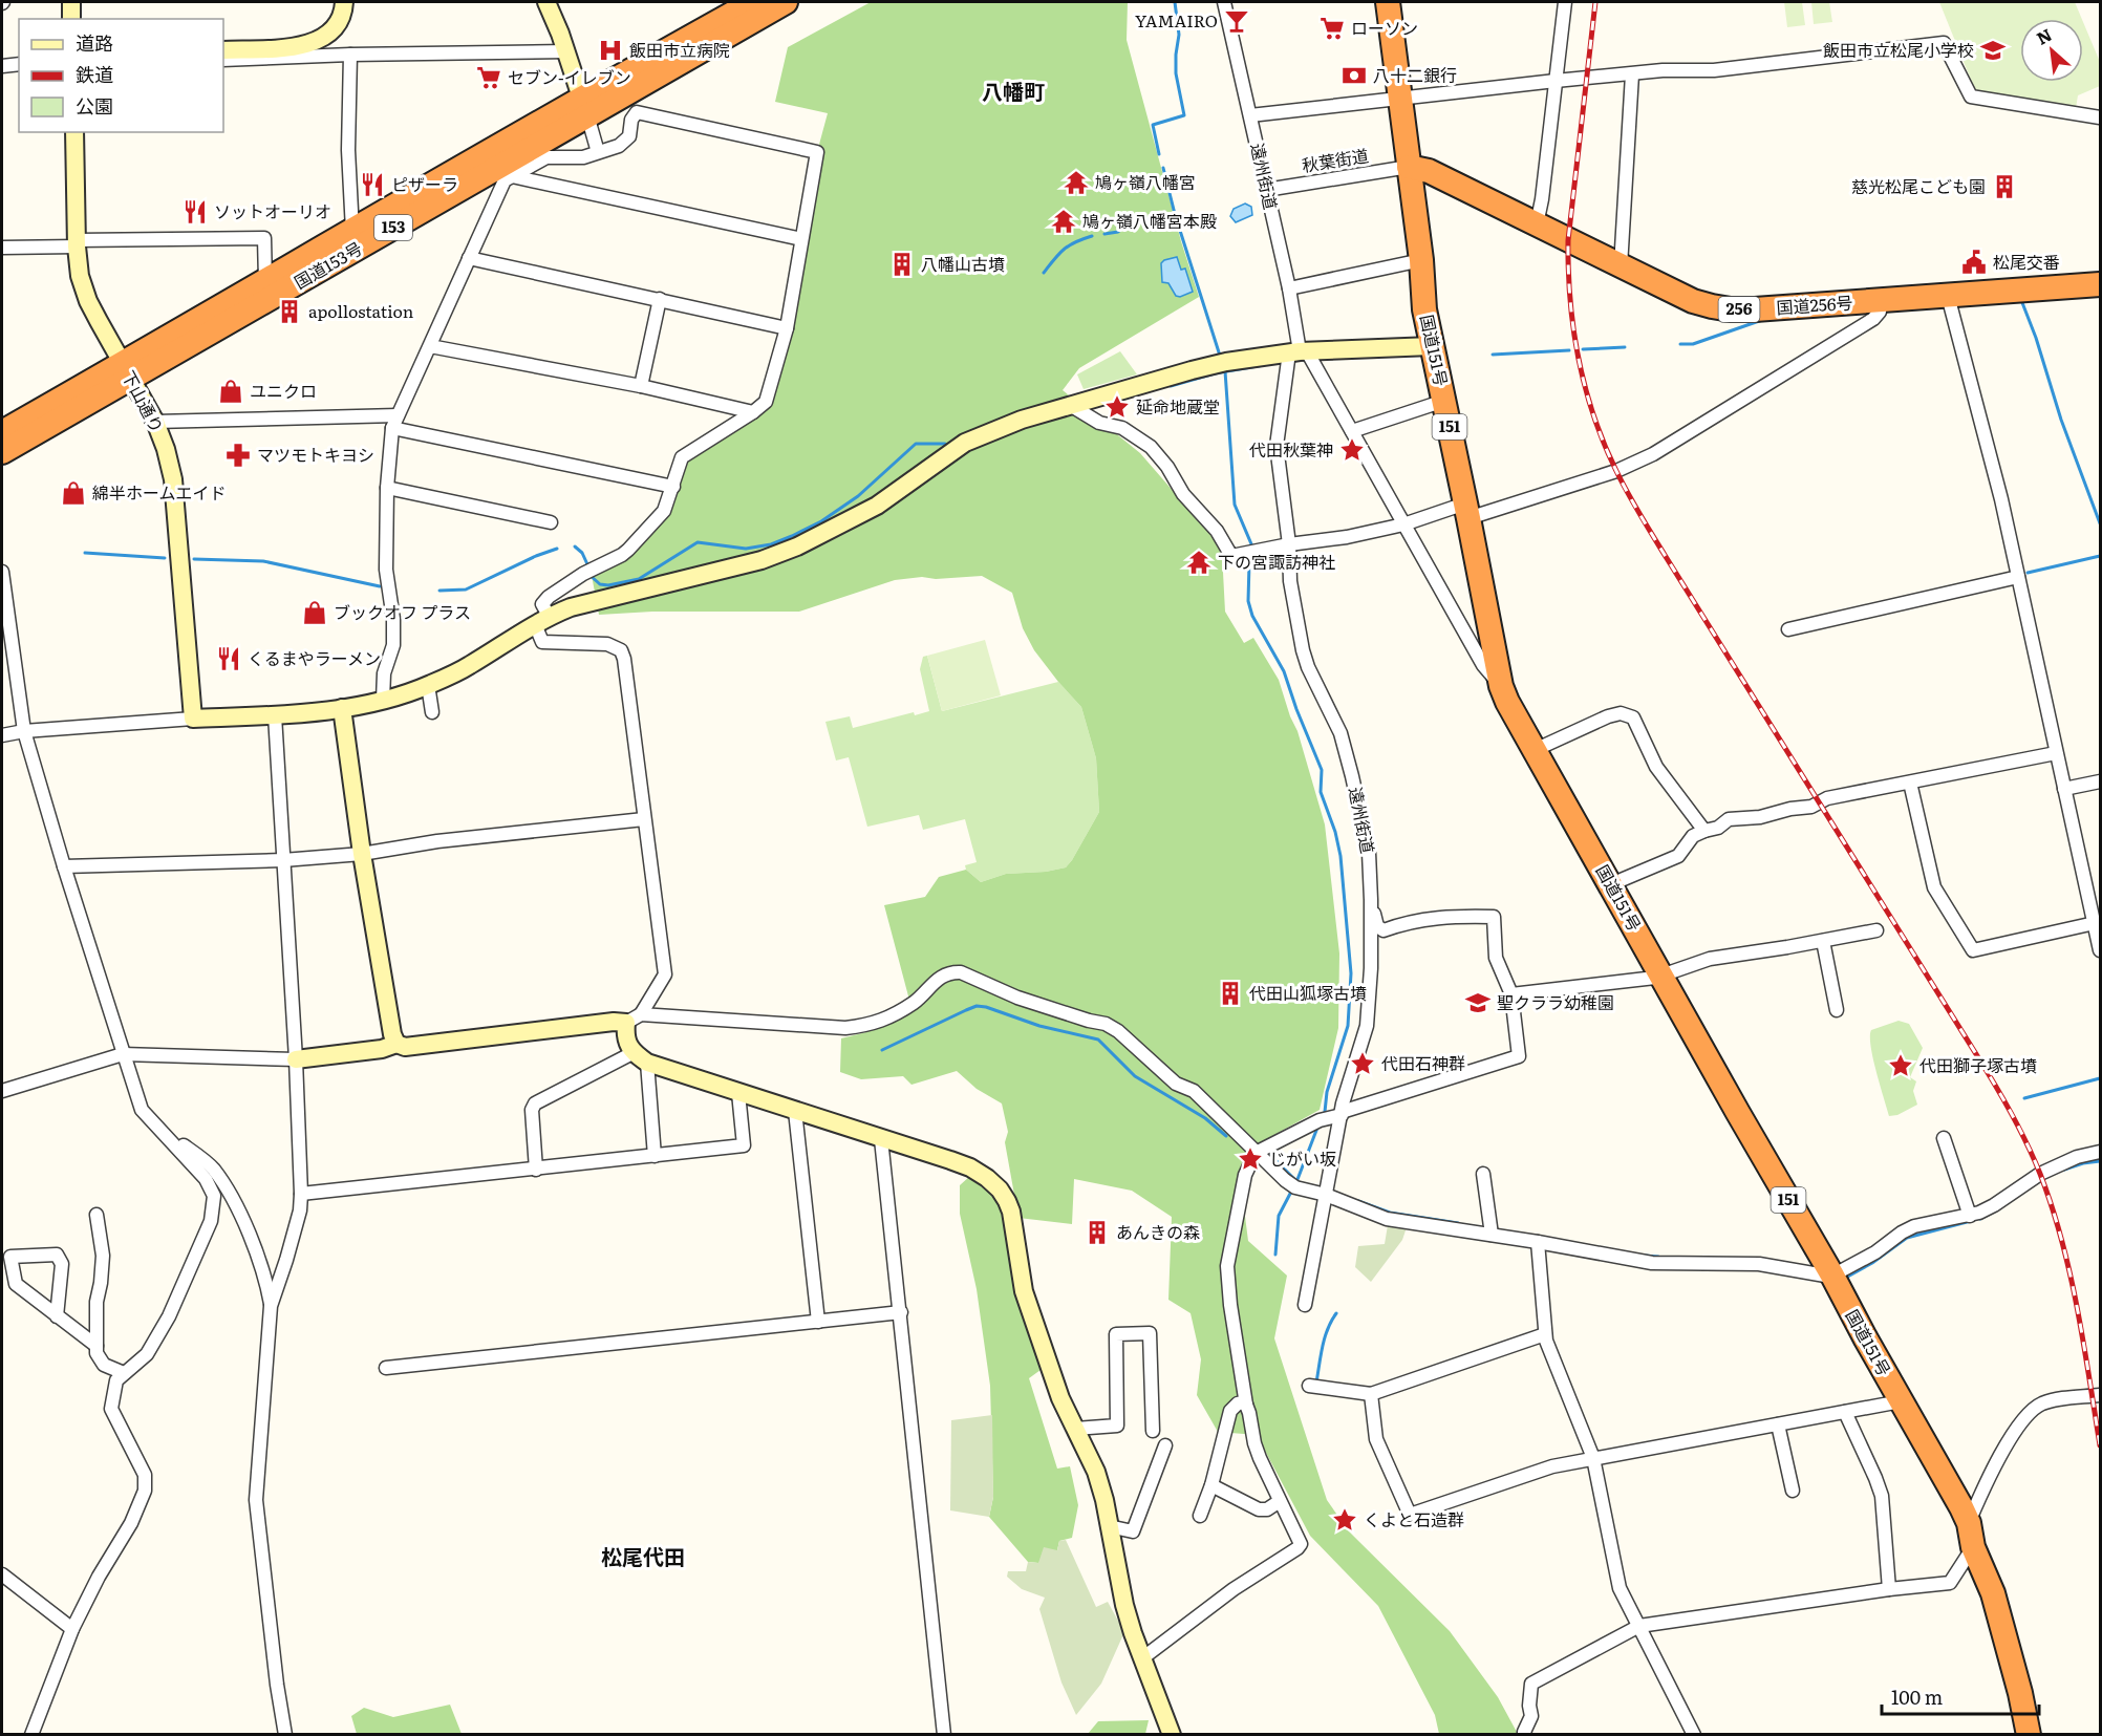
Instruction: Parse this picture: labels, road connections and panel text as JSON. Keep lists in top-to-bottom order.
{
  "streets": {
    "highway": [
      "153",
      "国道153号",
      "国道256号",
      "256",
      "国道151号",
      "151"
    ],
    "street": ["秋葉街道", "遠州街道", "下山通り"]
  },
  "crossings": [
    ["秋葉街道", "遠州街道"],
    ["秋葉街道", "国道256号"],
    ["秋葉街道", "国道151号"],
    ["遠州街道", "国道151号"],
    ["国道153号", "下山通り"],
    ["国道256号", "国道151号"]
  ],
  "districts": ["八幡町", "松尾代田"],
  "places": {
    "bar": ["YAMAIRO"],
    "supermarket": ["ローソン", "セブン-イレブン"],
    "hospital": ["飯田市立病院"],
    "school or university": ["飯田市立松尾小学校", "聖クララ幼稚園"],
    "bank": ["八十二銀行"],
    "temple": ["鳩ヶ嶺八幡宮", "鳩ヶ嶺八幡宮本殿", "下の宮諏訪神社"],
    "restaurant": ["ピザーラ", "ソットオーリオ", "くるまやラーメン"],
    "building": [
      "慈光松尾こども園",
      "八幡山古墳",
      "apollostation",
      "代田山狐塚古墳",
      "あんきの森"
    ],
    "public building": ["松尾交番"],
    "shop": ["ユニクロ", "綿半ホームエイド", "ブックオフ プラス"],
    "place": [
      "延命地蔵堂",
      "代田秋葉神",
      "代田石神群",
      "代田獅子塚古墳",
      "じがい坂",
      "くよと石造群"
    ],
    "pharmacy": ["マツモトキヨシ"]
  },
  "legend": ["道路", "鉄道", "公園"],
  "scale_bar": "100 m",
  "north": "top left"
}
